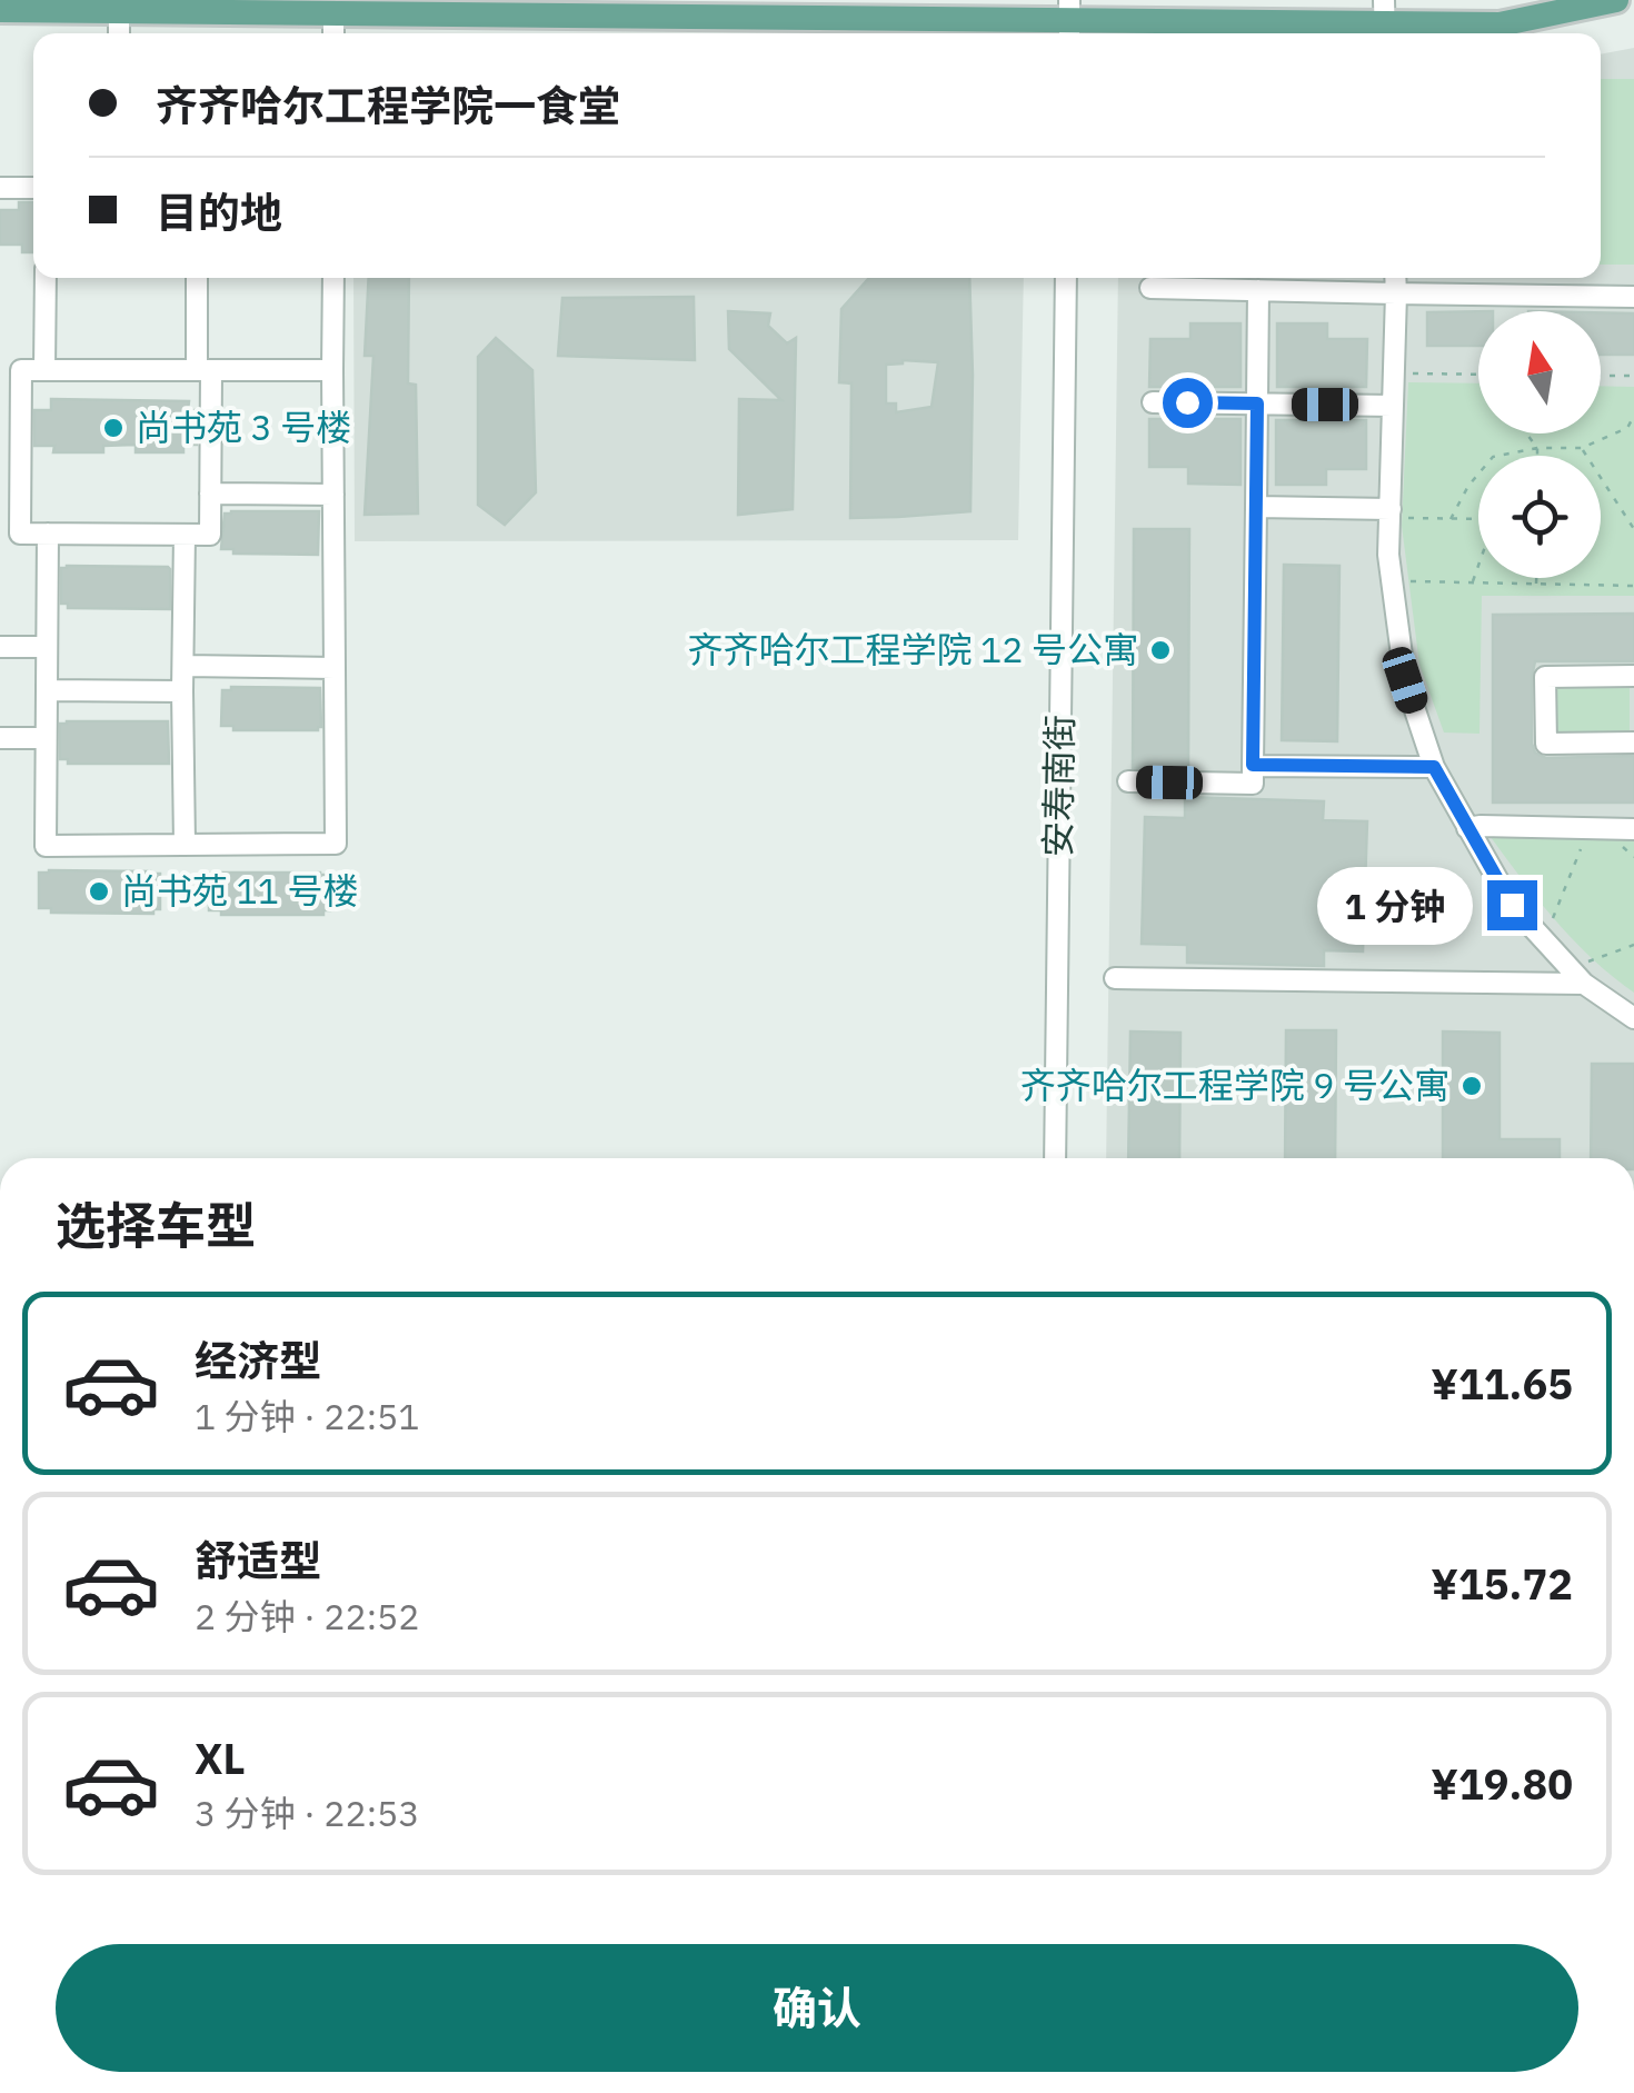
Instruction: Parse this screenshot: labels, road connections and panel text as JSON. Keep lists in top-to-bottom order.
{
  "streets": {
    "street": ["安寿南街"]
  },
  "places": [
    "尚书苑 3 号楼",
    "齐齐哈尔工程学院 12 号公寓",
    "尚书苑 11 号楼",
    "齐齐哈尔工程学院 9 号公寓"
  ],
  "north": "top",
  "page": {
    "banner": ["齐齐哈尔工程学院一食堂", "目的地"],
    "bubble": "1 分钟",
    "heading": "选择车型",
    "list": [
      {
        "name": "经济型",
        "note": "1 分钟 · 22:51",
        "value": "¥11.65"
      },
      {
        "name": "舒适型",
        "note": "2 分钟 · 22:52",
        "value": "¥15.72"
      },
      {
        "name": "XL",
        "note": "3 分钟 · 22:53",
        "value": "¥19.80"
      }
    ],
    "buttons": "确认"
  }
}
